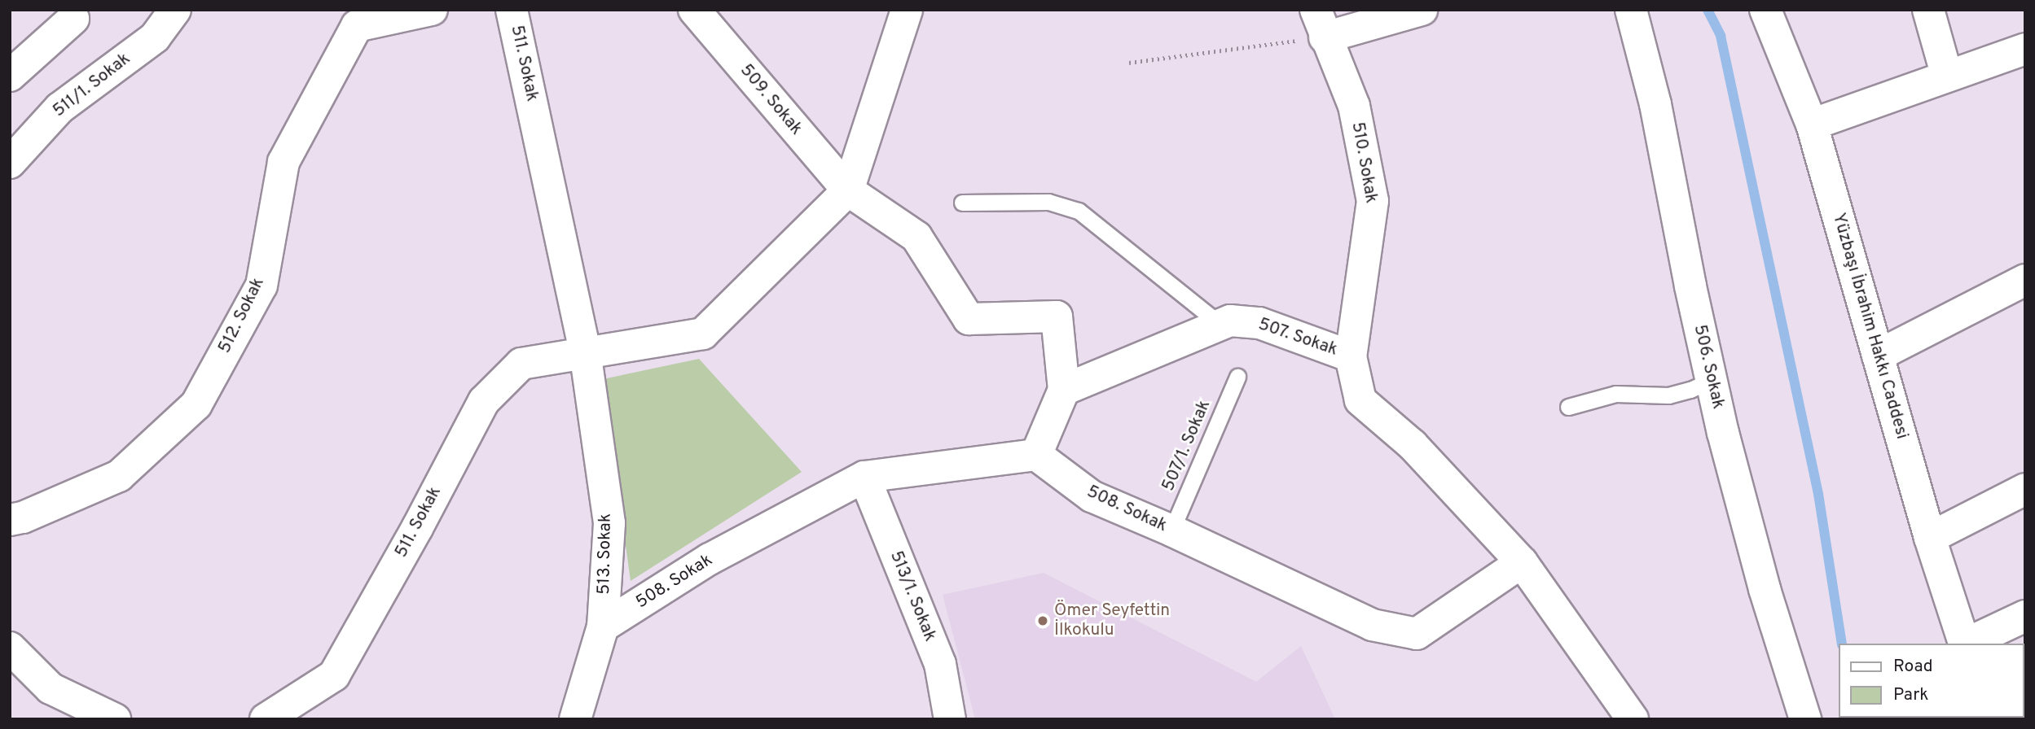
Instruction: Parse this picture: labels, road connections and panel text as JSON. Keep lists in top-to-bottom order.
{
  "streets": {
    "street": [
      "511. Sokak",
      "511/1. Sokak",
      "509. Sokak",
      "510. Sokak",
      "512. Sokak",
      "Yüzbaşı İbrahim Hakkı Caddesi",
      "507. Sokak",
      "506. Sokak",
      "508. Sokak",
      "513. Sokak",
      "513/1. Sokak"
    ],
    "lane": ["507/1. Sokak"]
  },
  "crossings": [
    ["511. Sokak", "509. Sokak"],
    ["511. Sokak", "513. Sokak"],
    ["510. Sokak", "507. Sokak"],
    ["507. Sokak", "508. Sokak"],
    ["507/1. Sokak", "508. Sokak"],
    ["508. Sokak", "513. Sokak"],
    ["508. Sokak", "513/1. Sokak"]
  ],
  "places": ["Ömer Seyfettin İlkokulu"],
  "legend": ["Road", "Park"]
}
